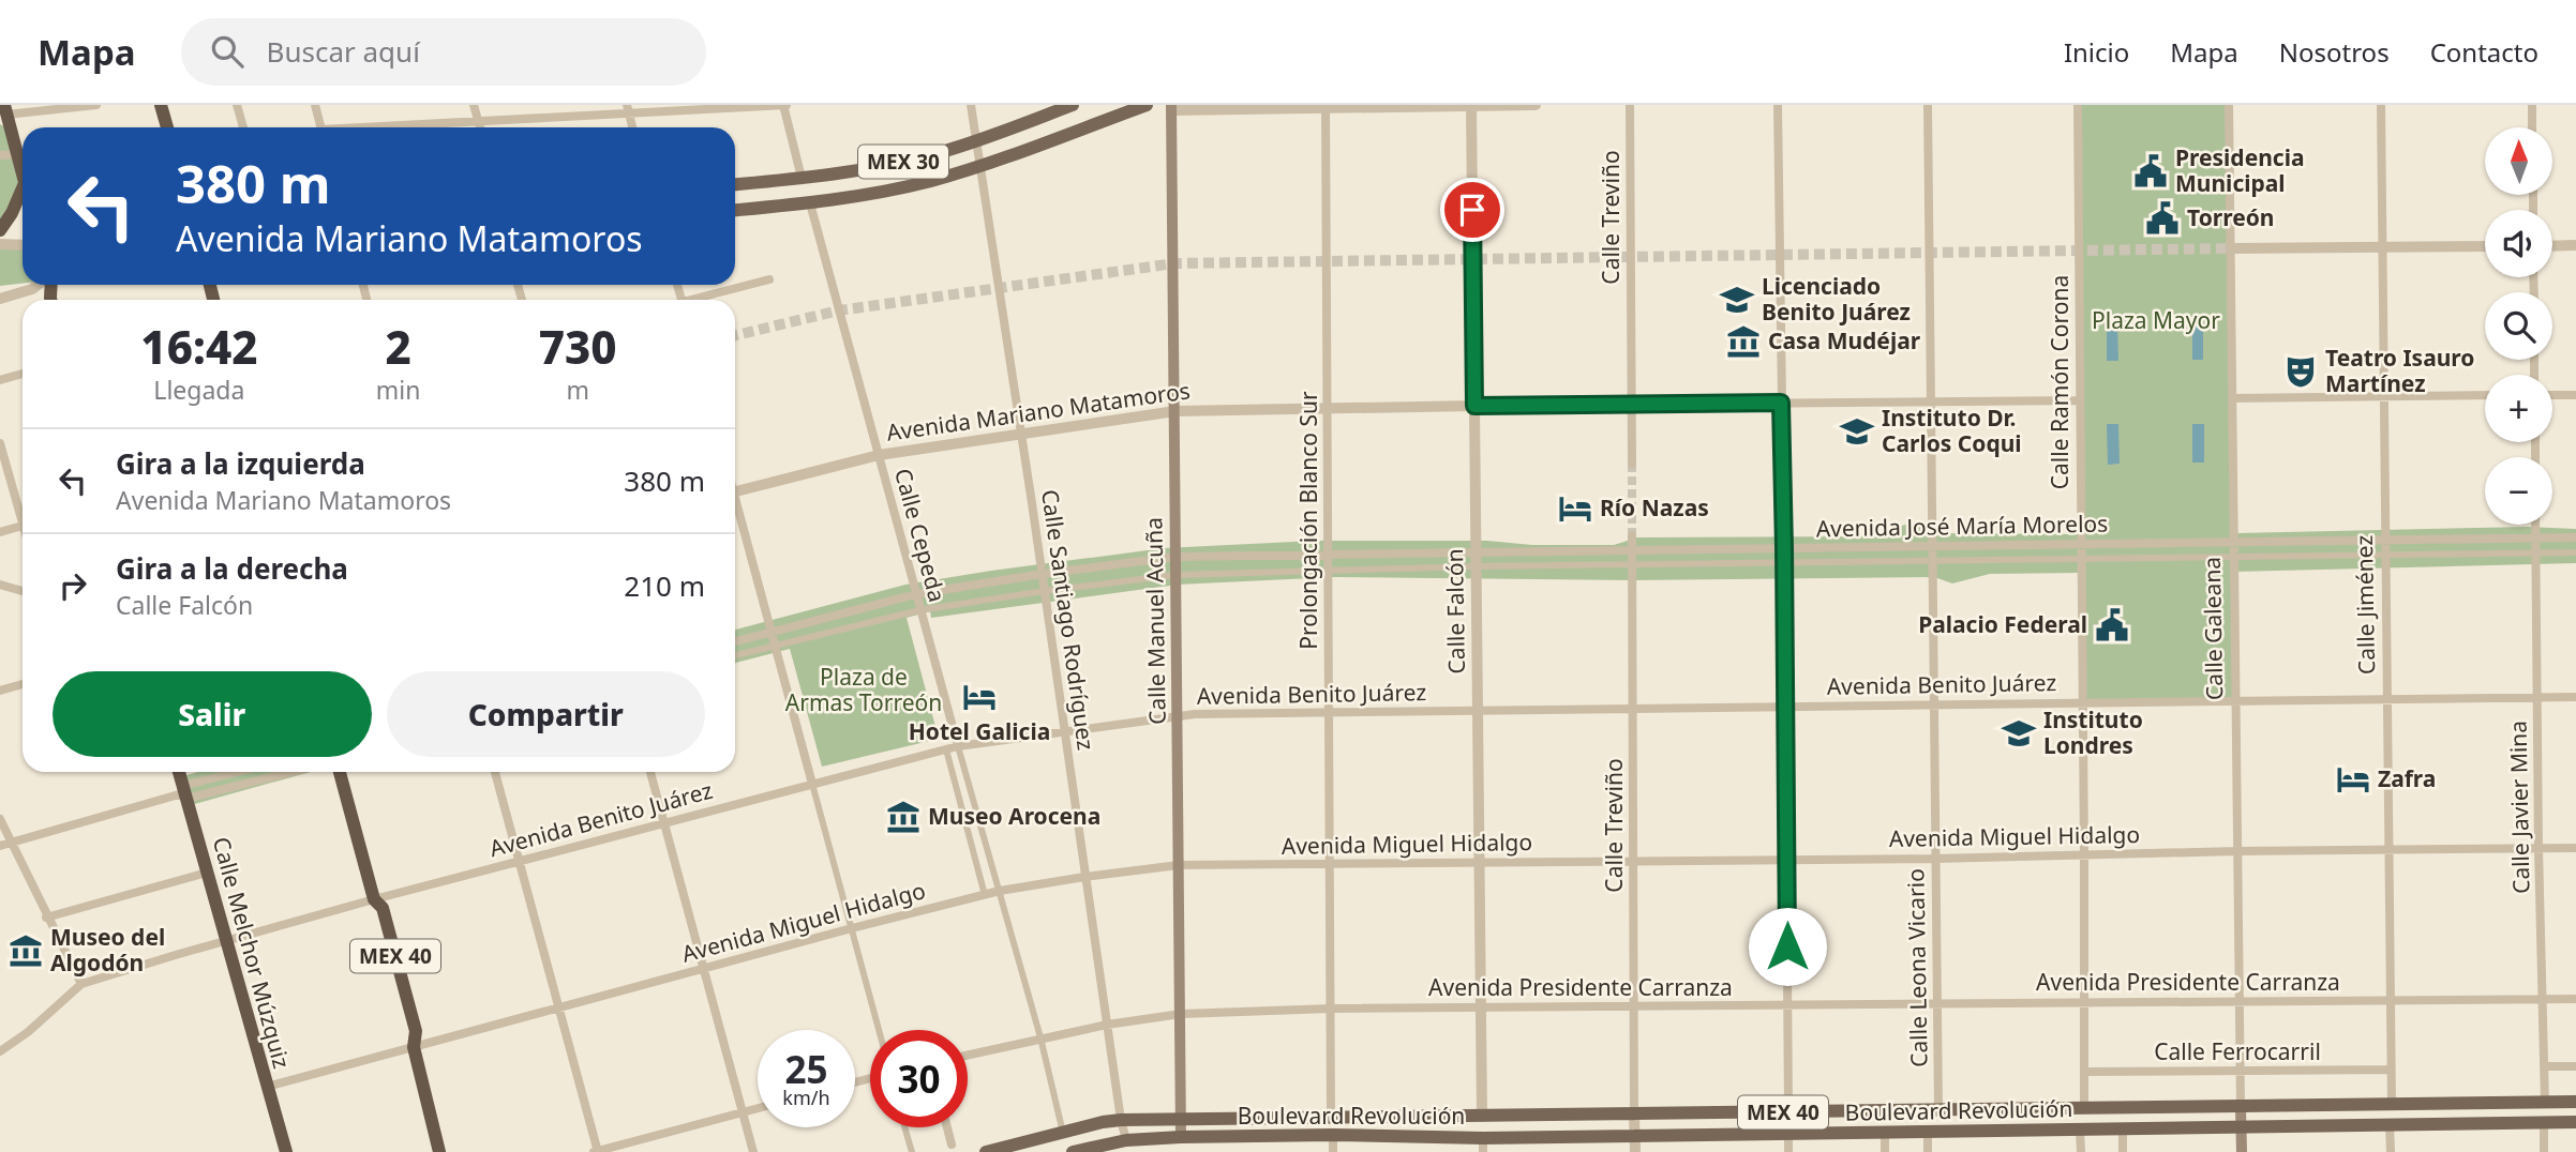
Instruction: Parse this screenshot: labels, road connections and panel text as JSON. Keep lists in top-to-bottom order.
{
  "streets": {
    "highway": ["Calle Melchor Múzquiz", "MEX 40"],
    "main road": [
      "MEX 30",
      "Calle Manuel Acuña",
      "Calle Galeana",
      "Boulevard Revolución"
    ],
    "street": [
      "Calle Treviño",
      "Calle Ramón Corona",
      "Avenida Mariano Matamoros",
      "Prolongación Blanco Sur",
      "Avenida José María Morelos",
      "Calle Cepeda",
      "Calle Jiménez",
      "Calle Falcón",
      "Calle Santiago Rodríguez",
      "Avenida Benito Juárez",
      "Calle Javier Mina",
      "Avenida Miguel Hidalgo",
      "Calle Leona Vicario",
      "Avenida Presidente Carranza",
      "Calle Ferrocarril"
    ]
  },
  "crossings": [
    ["MEX 30", "Calle Cepeda"],
    ["MEX 30", "Calle Santiago Rodríguez"],
    ["Calle Treviño", "Avenida Mariano Matamoros"],
    ["Calle Treviño", "Avenida José María Morelos"],
    ["Calle Treviño", "Avenida Benito Juárez"],
    ["Calle Treviño", "Avenida Miguel Hidalgo"],
    ["Calle Treviño", "MEX 40"],
    ["Calle Treviño", "Avenida Presidente Carranza"],
    ["Calle Ramón Corona", "Avenida Mariano Matamoros"],
    ["Calle Ramón Corona", "Avenida José María Morelos"],
    ["Calle Ramón Corona", "Avenida Benito Juárez"],
    ["Calle Ramón Corona", "Avenida Miguel Hidalgo"],
    ["Calle Ramón Corona", "MEX 40"],
    ["Calle Ramón Corona", "Avenida Presidente Carranza"],
    ["Calle Ramón Corona", "Calle Ferrocarril"],
    ["Avenida Mariano Matamoros", "Prolongación Blanco Sur"],
    ["Avenida Mariano Matamoros", "Calle Cepeda"],
    ["Avenida Mariano Matamoros", "Calle Falcón"],
    ["Avenida Mariano Matamoros", "Calle Santiago Rodríguez"],
    ["Avenida Mariano Matamoros", "Calle Manuel Acuña"],
    ["Avenida Mariano Matamoros", "Calle Leona Vicario"],
    ["Prolongación Blanco Sur", "Avenida José María Morelos"],
    ["Prolongación Blanco Sur", "Avenida Benito Juárez"],
    ["Prolongación Blanco Sur", "Avenida Miguel Hidalgo"],
    ["Prolongación Blanco Sur", "MEX 40"],
    ["Prolongación Blanco Sur", "Avenida Presidente Carranza"],
    ["Avenida José María Morelos", "Calle Cepeda"],
    ["Avenida José María Morelos", "Calle Jiménez"],
    ["Avenida José María Morelos", "Calle Falcón"],
    ["Avenida José María Morelos", "Calle Santiago Rodríguez"],
    ["Avenida José María Morelos", "Calle Manuel Acuña"],
    ["Avenida José María Morelos", "Calle Galeana"],
    ["Avenida José María Morelos", "Calle Javier Mina"],
    ["Avenida José María Morelos", "Calle Leona Vicario"],
    ["Calle Cepeda", "Avenida Benito Juárez"],
    ["Calle Jiménez", "Avenida Benito Juárez"],
    ["Calle Jiménez", "Avenida Miguel Hidalgo"],
    ["Calle Jiménez", "MEX 40"],
    ["Calle Jiménez", "Avenida Presidente Carranza"],
    ["Calle Jiménez", "Calle Ferrocarril"],
    ["Calle Falcón", "Avenida Benito Juárez"],
    ["Calle Falcón", "Avenida Miguel Hidalgo"],
    ["Calle Falcón", "MEX 40"],
    ["Calle Falcón", "Avenida Presidente Carranza"],
    ["Calle Santiago Rodríguez", "Avenida Benito Juárez"],
    ["Calle Santiago Rodríguez", "Avenida Miguel Hidalgo"],
    ["Calle Santiago Rodríguez", "MEX 40"],
    ["Calle Santiago Rodríguez", "Avenida Presidente Carranza"],
    ["Calle Santiago Rodríguez", "Boulevard Revolución"],
    ["Calle Manuel Acuña", "Avenida Benito Juárez"],
    ["Calle Manuel Acuña", "Avenida Miguel Hidalgo"],
    ["Calle Manuel Acuña", "MEX 40"],
    ["Calle Manuel Acuña", "Avenida Presidente Carranza"],
    ["Calle Manuel Acuña", "Boulevard Revolución"],
    ["Calle Galeana", "Avenida Benito Juárez"],
    ["Calle Galeana", "Avenida Miguel Hidalgo"],
    ["Calle Galeana", "MEX 40"],
    ["Calle Galeana", "Avenida Presidente Carranza"],
    ["Calle Galeana", "Calle Ferrocarril"],
    ["Calle Galeana", "Boulevard Revolución"],
    ["Avenida Benito Juárez", "Calle Javier Mina"],
    ["Avenida Benito Juárez", "Calle Melchor Múzquiz"],
    ["Avenida Benito Juárez", "MEX 40"],
    ["Avenida Benito Juárez", "Calle Leona Vicario"],
    ["Calle Javier Mina", "Avenida Miguel Hidalgo"],
    ["Calle Javier Mina", "MEX 40"],
    ["Calle Javier Mina", "Avenida Presidente Carranza"],
    ["Avenida Miguel Hidalgo", "Calle Melchor Múzquiz"],
    ["Avenida Miguel Hidalgo", "MEX 40"],
    ["Avenida Miguel Hidalgo", "Calle Leona Vicario"],
    ["MEX 40", "Calle Leona Vicario"],
    ["Calle Leona Vicario", "Avenida Presidente Carranza"]
  ],
  "parks": ["Plaza Mayor", "Plaza de Armas Torreón"],
  "places": {
    "public building": ["Presidencia Municipal", "Torreón", "Palacio Federal"],
    "school or university": ["Licenciado Benito Juárez", "Instituto Dr. Carlos Coqui", "Instituto Londres"],
    "museum": ["Casa Mudéjar", "Museo Arocena", "Museo del Algodón"],
    "theatre": ["Teatro Isauro Martínez"],
    "hotel": ["Río Nazas", "Hotel Galicia", "Zafra"]
  },
  "north": "top",
  "page": {
    "header": "Mapa",
    "search": "Buscar aquí",
    "nav": [
      "Inicio",
      "Mapa",
      "Nosotros",
      "Contacto"
    ],
    "map_buttons": ["+", "−"],
    "turn": ["380 m", "Avenida Mariano Matamoros"],
    "eta": [
      "16:42",
      "Llegada",
      "2",
      "min",
      "730",
      "m"
    ],
    "list": [
      {
        "name": "Gira a la izquierda",
        "note": "Avenida Mariano Matamoros",
        "value": "380 m"
      },
      {
        "name": "Gira a la derecha",
        "note": "Calle Falcón",
        "value": "210 m"
      }
    ],
    "buttons": ["Salir", "Compartir"],
    "speed": "25 km/h",
    "limit": "30"
  }
}
